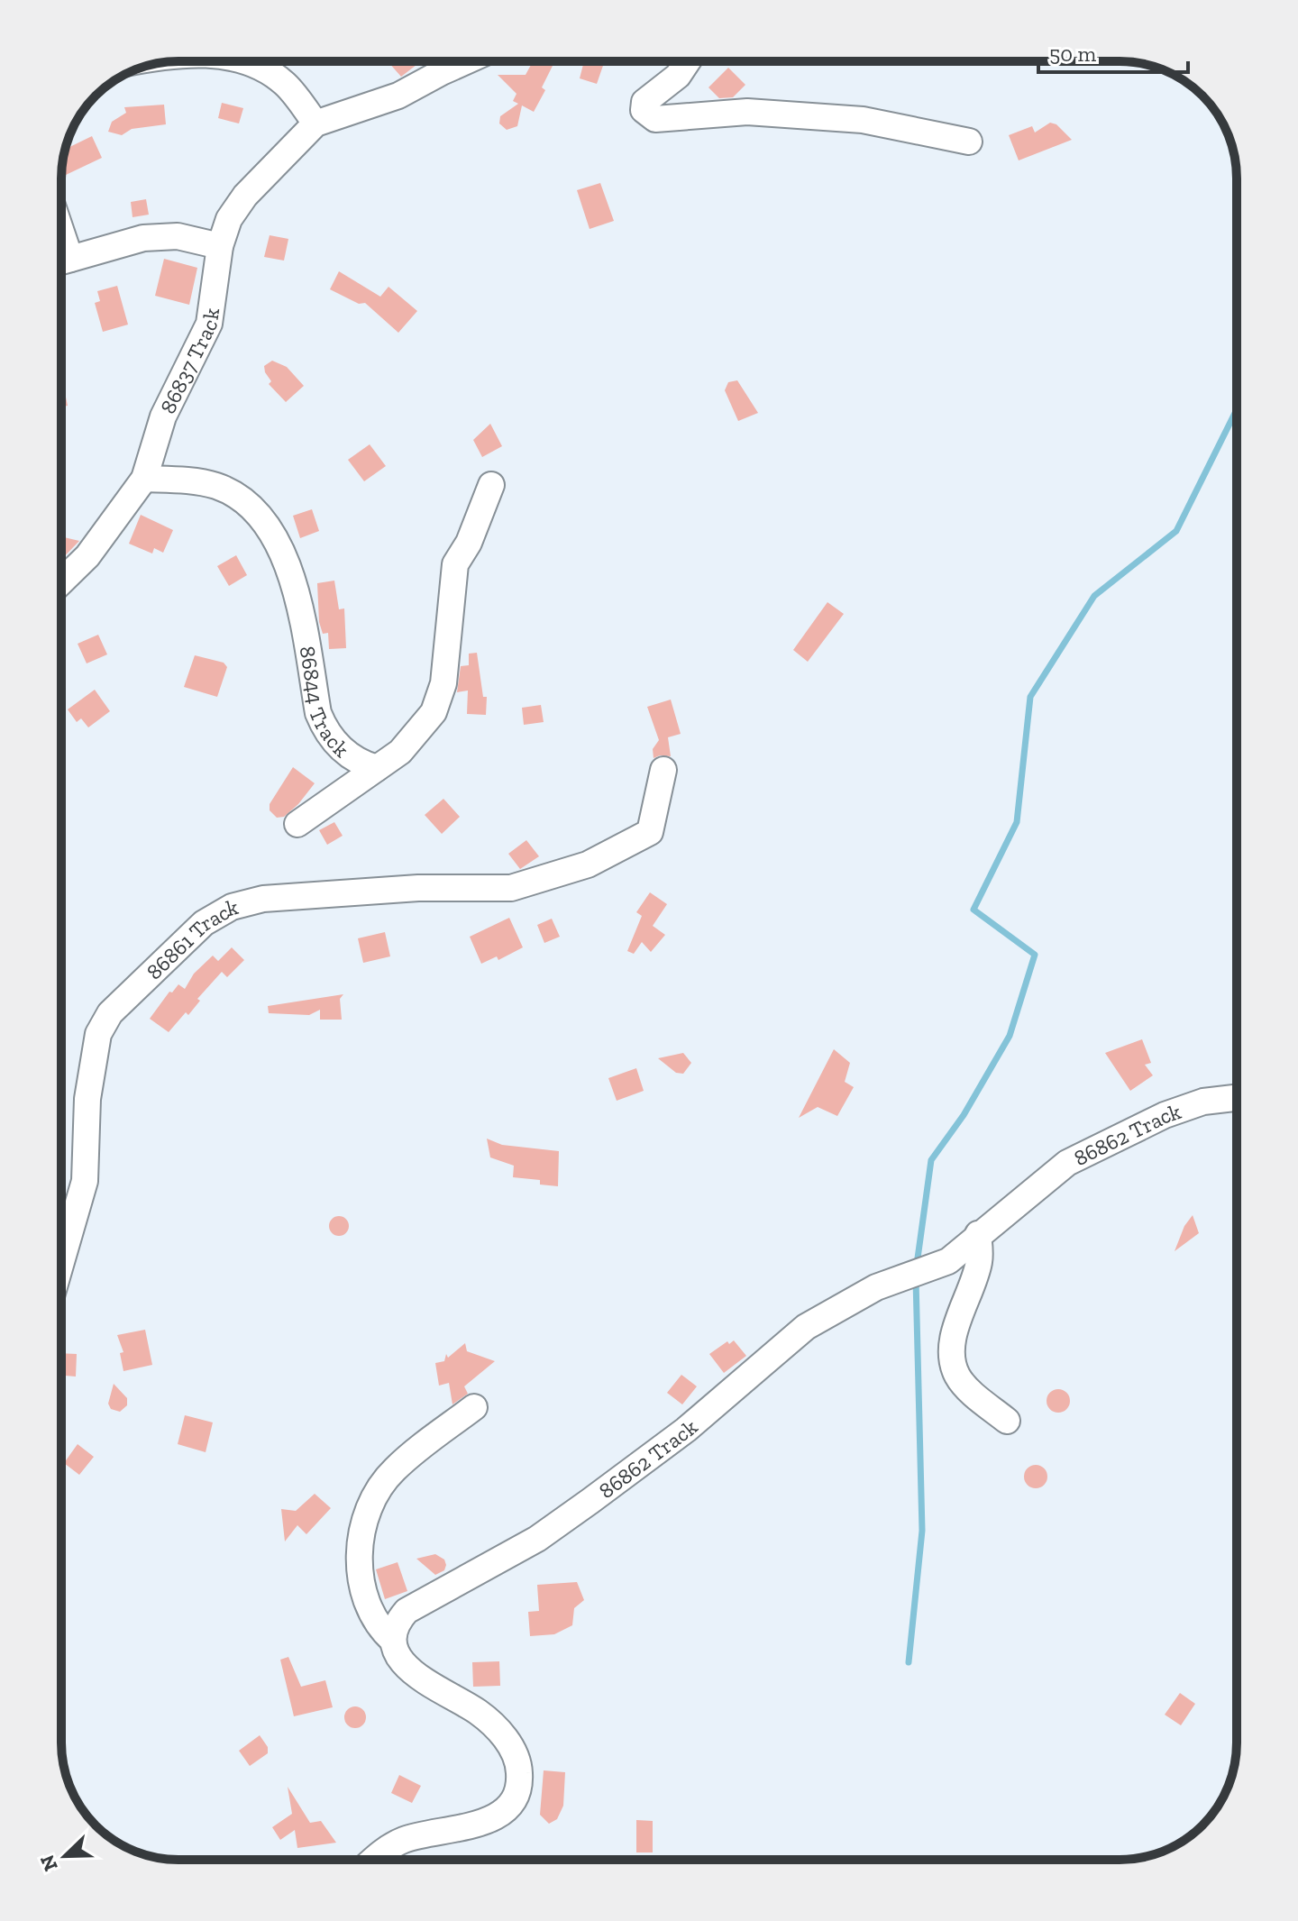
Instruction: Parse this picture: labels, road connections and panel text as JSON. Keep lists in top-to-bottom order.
{
  "streets": {
    "street": [
      "86837 Track",
      "86844 Track",
      "86861 Track",
      "86862 Track"
    ]
  },
  "crossings": [
    ["86837 Track", "86844 Track"]
  ],
  "scale_bar": "50 m",
  "north": "bottom left"
}
